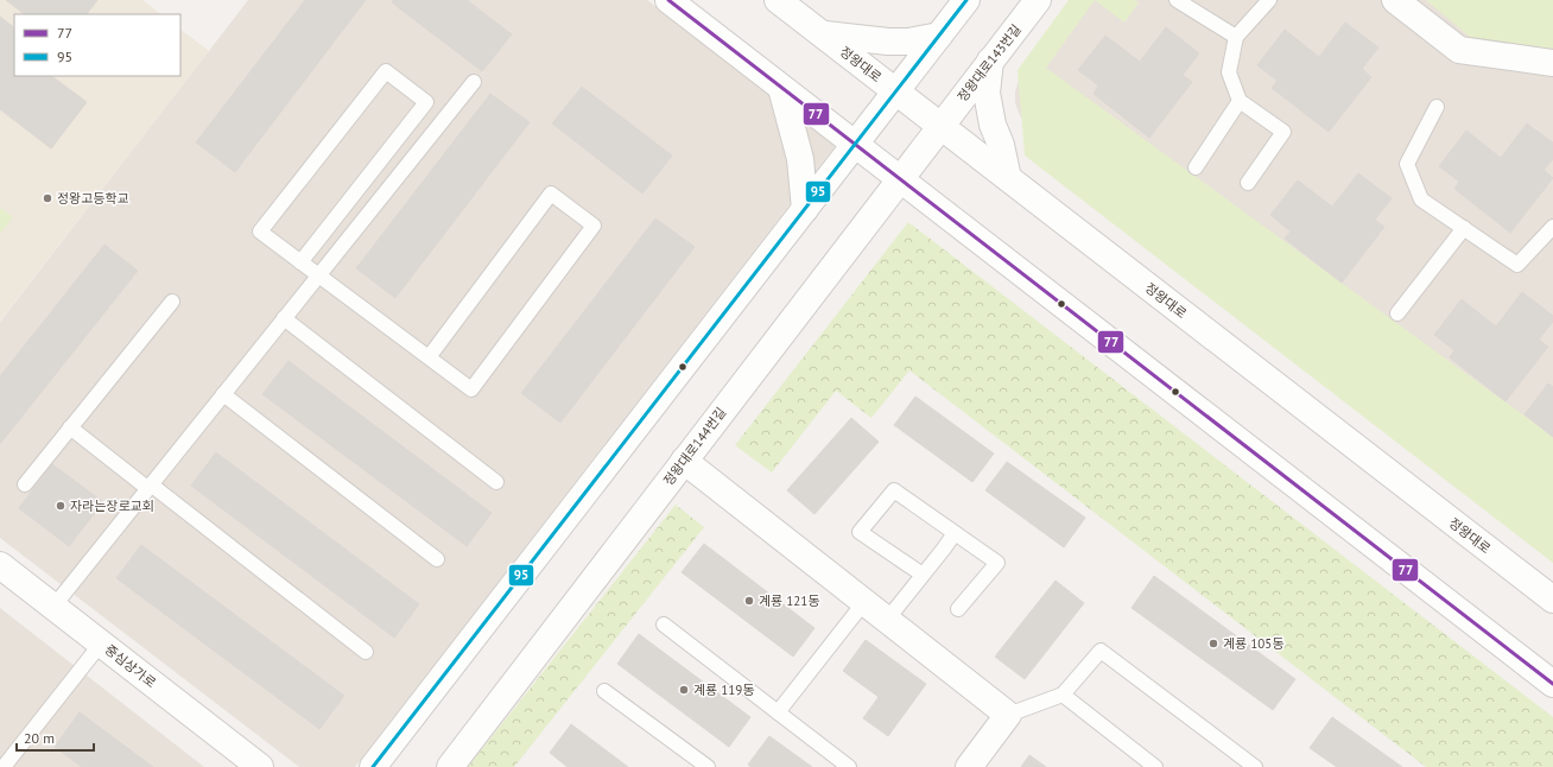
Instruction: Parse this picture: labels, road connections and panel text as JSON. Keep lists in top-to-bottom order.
{
  "streets": {
    "street": [
      "정왕대로143번길",
      "정왕대로",
      "정왕대로144번길",
      "중심상가로"
    ]
  },
  "crossings": [
    ["정왕대로143번길", "정왕대로"],
    ["정왕대로143번길", "정왕대로144번길"],
    ["정왕대로", "정왕대로144번길"]
  ],
  "places": [
    "정왕고등학교",
    "자라는장로교회",
    "계룡 121동",
    "계룡 105동",
    "계룡 119동"
  ],
  "lines": ["transit line 77", "transit line 95"],
  "legend": ["77", "95"],
  "scale_bar": "20 m"
}
